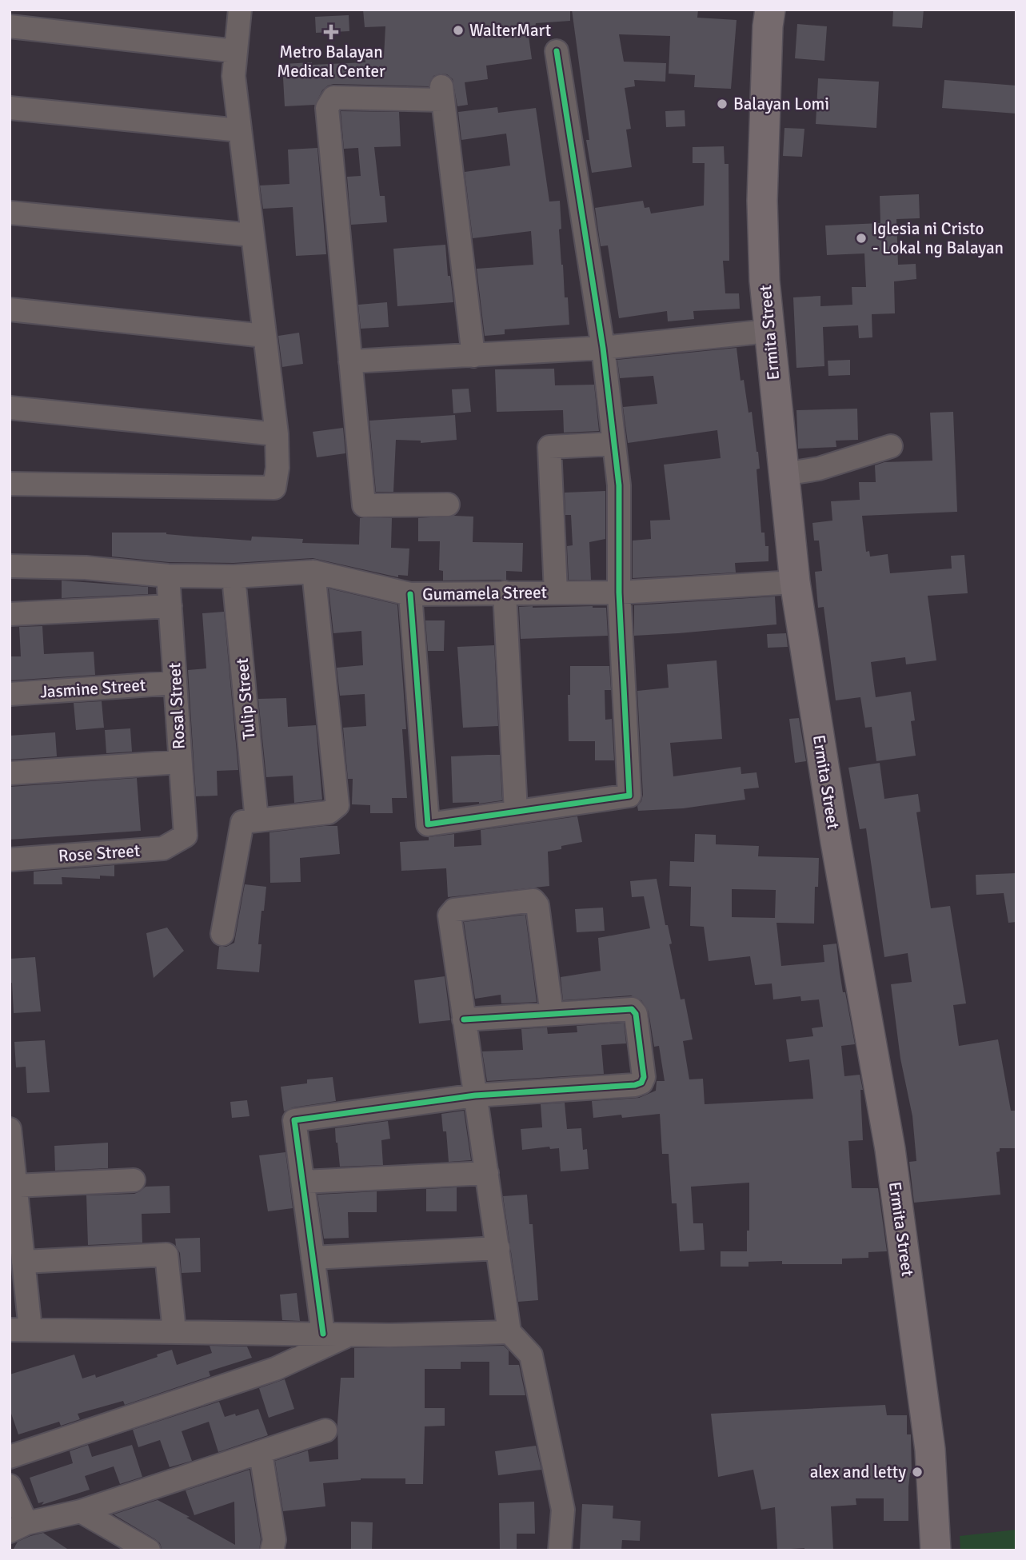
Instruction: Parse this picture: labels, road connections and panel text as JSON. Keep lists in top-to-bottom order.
{
  "streets": {
    "main road": ["Ermita Street"],
    "street": [
      "Gumamela Street",
      "Jasmine Street",
      "Tulip Street",
      "Rosal Street",
      "Rose Street"
    ]
  },
  "crossings": [
    ["Ermita Street", "Gumamela Street"],
    ["Gumamela Street", "Tulip Street"],
    ["Gumamela Street", "Rosal Street"],
    ["Jasmine Street", "Rosal Street"],
    ["Rosal Street", "Rose Street"]
  ],
  "places": {
    "other": [
      "WalterMart",
      "Balayan Lomi",
      "Iglesia ni Cristo - Lokal ng Balayan",
      "alex and letty"
    ],
    "health": ["Metro Balayan Medical Center"]
  }
}
